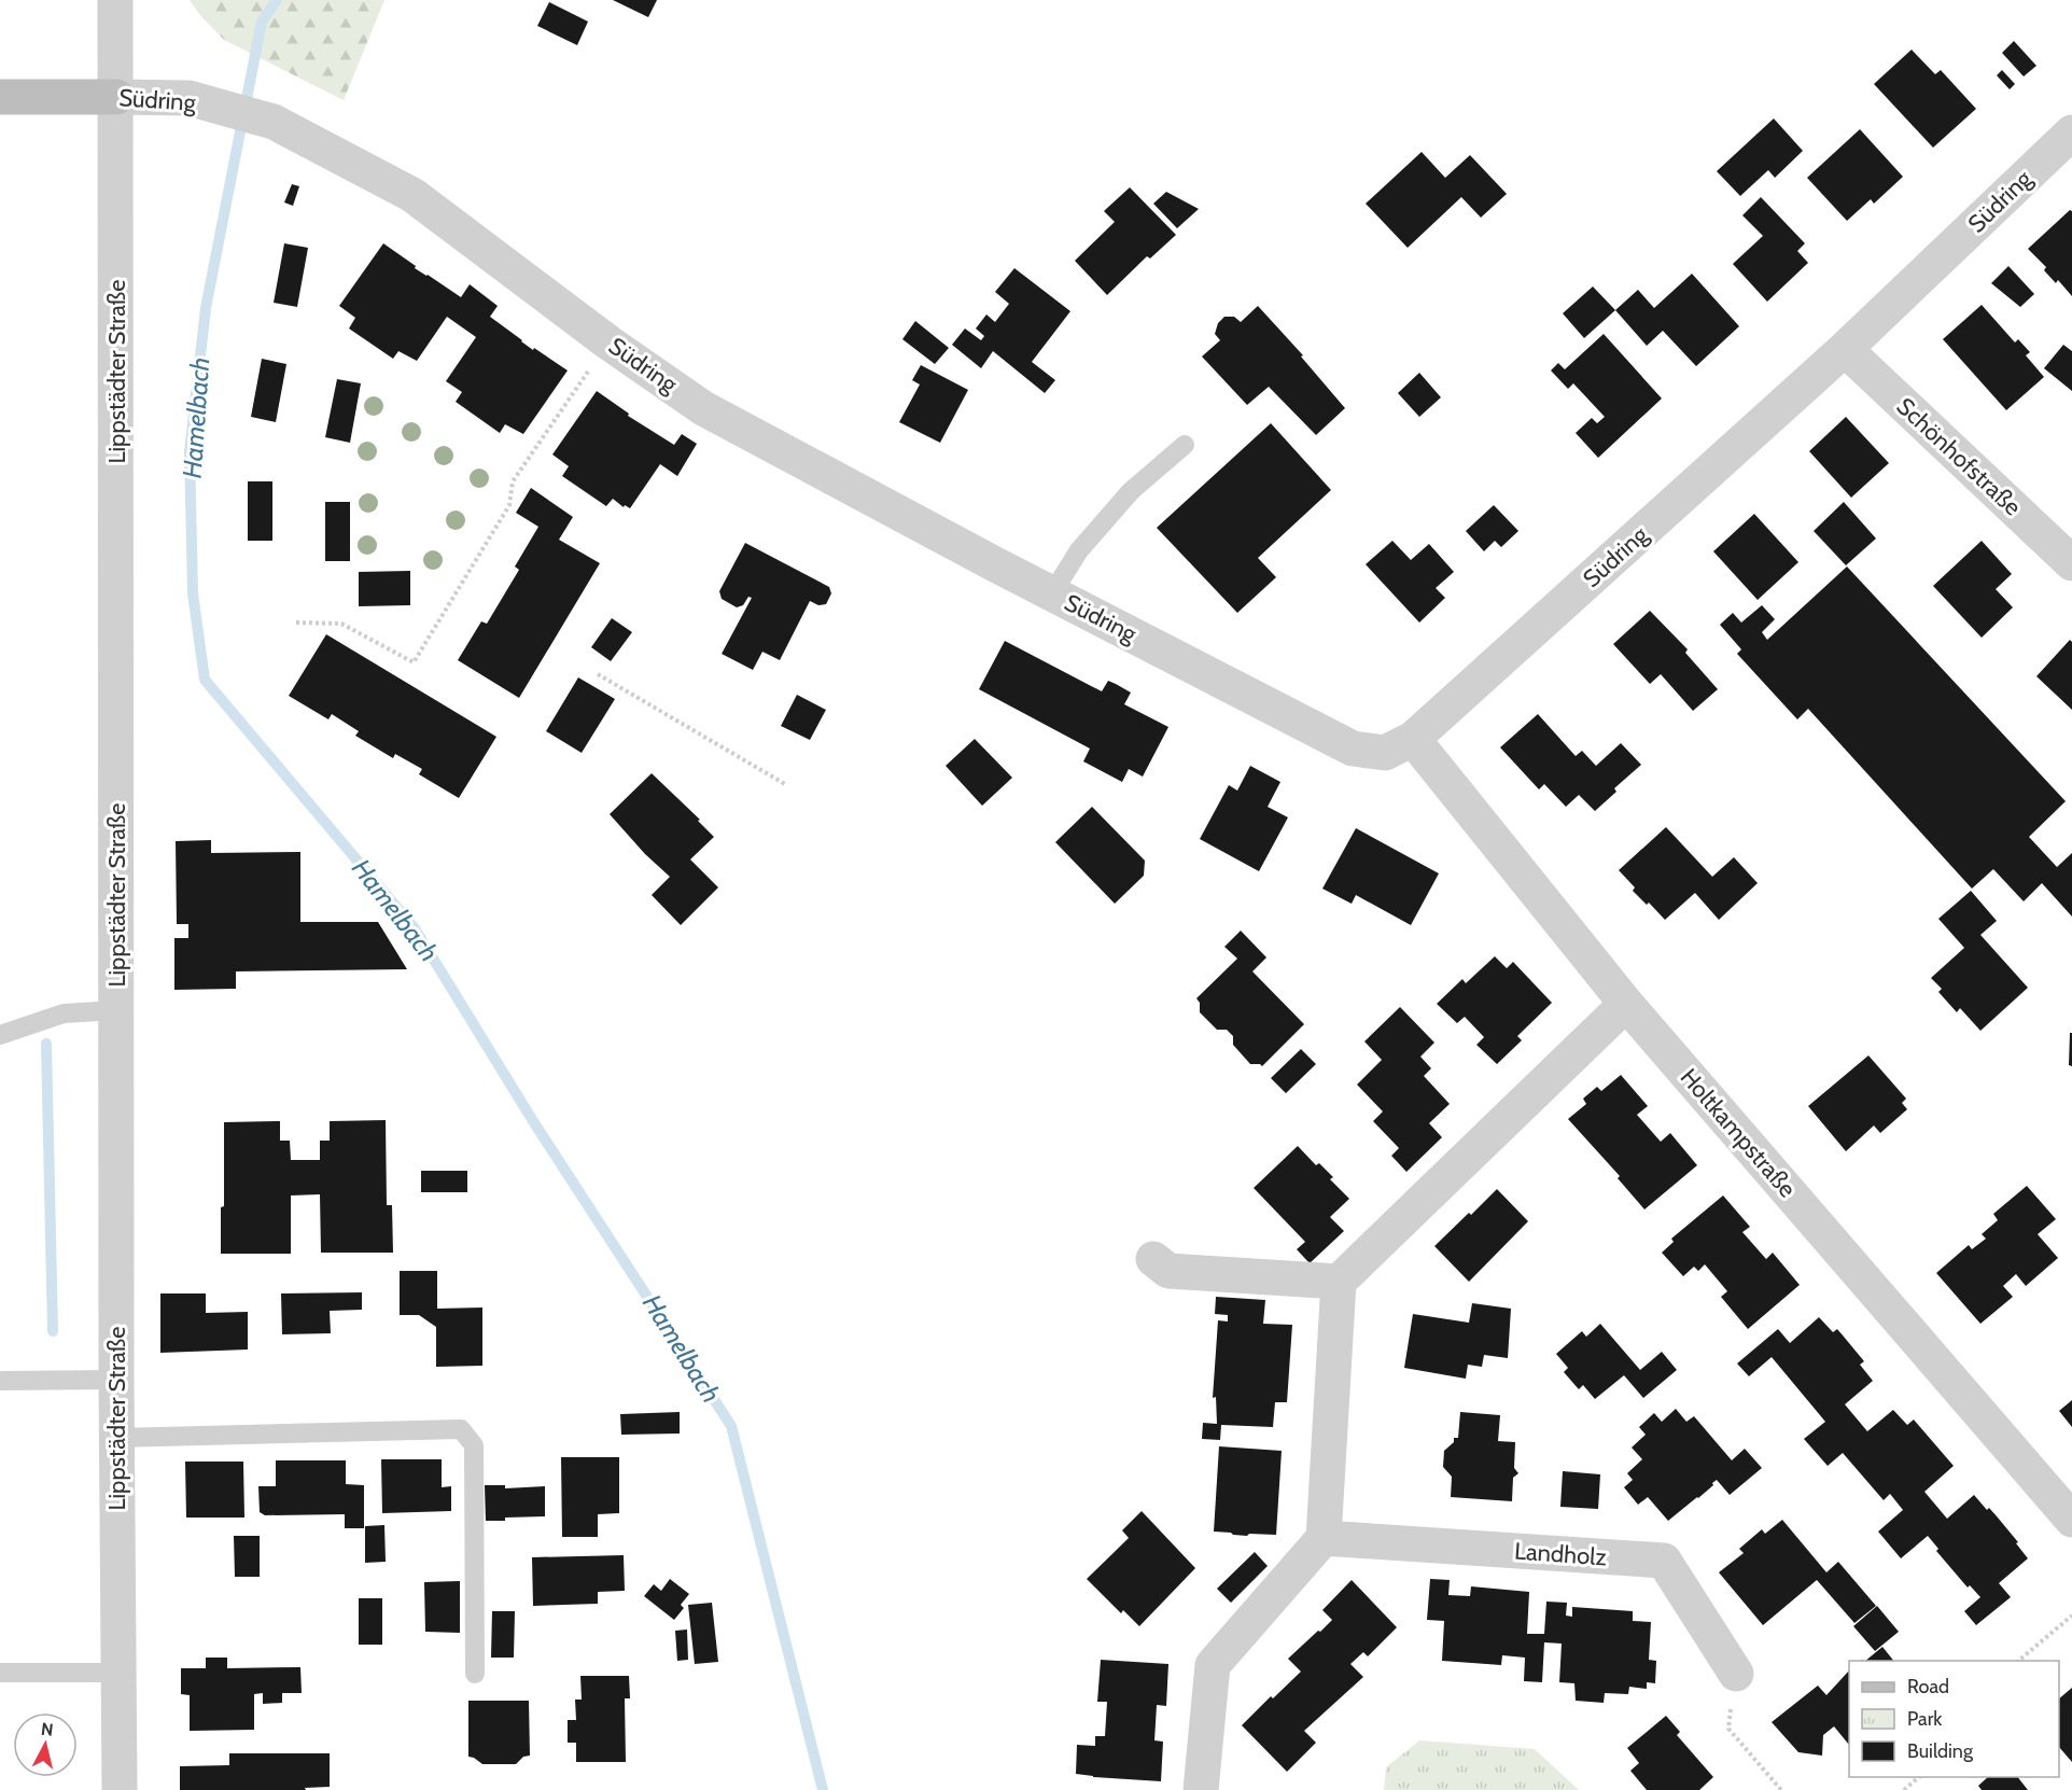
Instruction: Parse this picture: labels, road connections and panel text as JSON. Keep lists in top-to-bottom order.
{
  "streets": {
    "main road": ["Südring"],
    "street": [
      "Lippstädter Straße",
      "Schönhofstraße",
      "Holtkampstraße",
      "Landholz"
    ]
  },
  "crossings": [
    ["Südring", "Lippstädter Straße"],
    ["Südring", "Schönhofstraße"],
    ["Südring", "Holtkampstraße"]
  ],
  "water": ["Hamelbach"],
  "legend": ["Road", "Park", "Building"],
  "north": "top"
}
